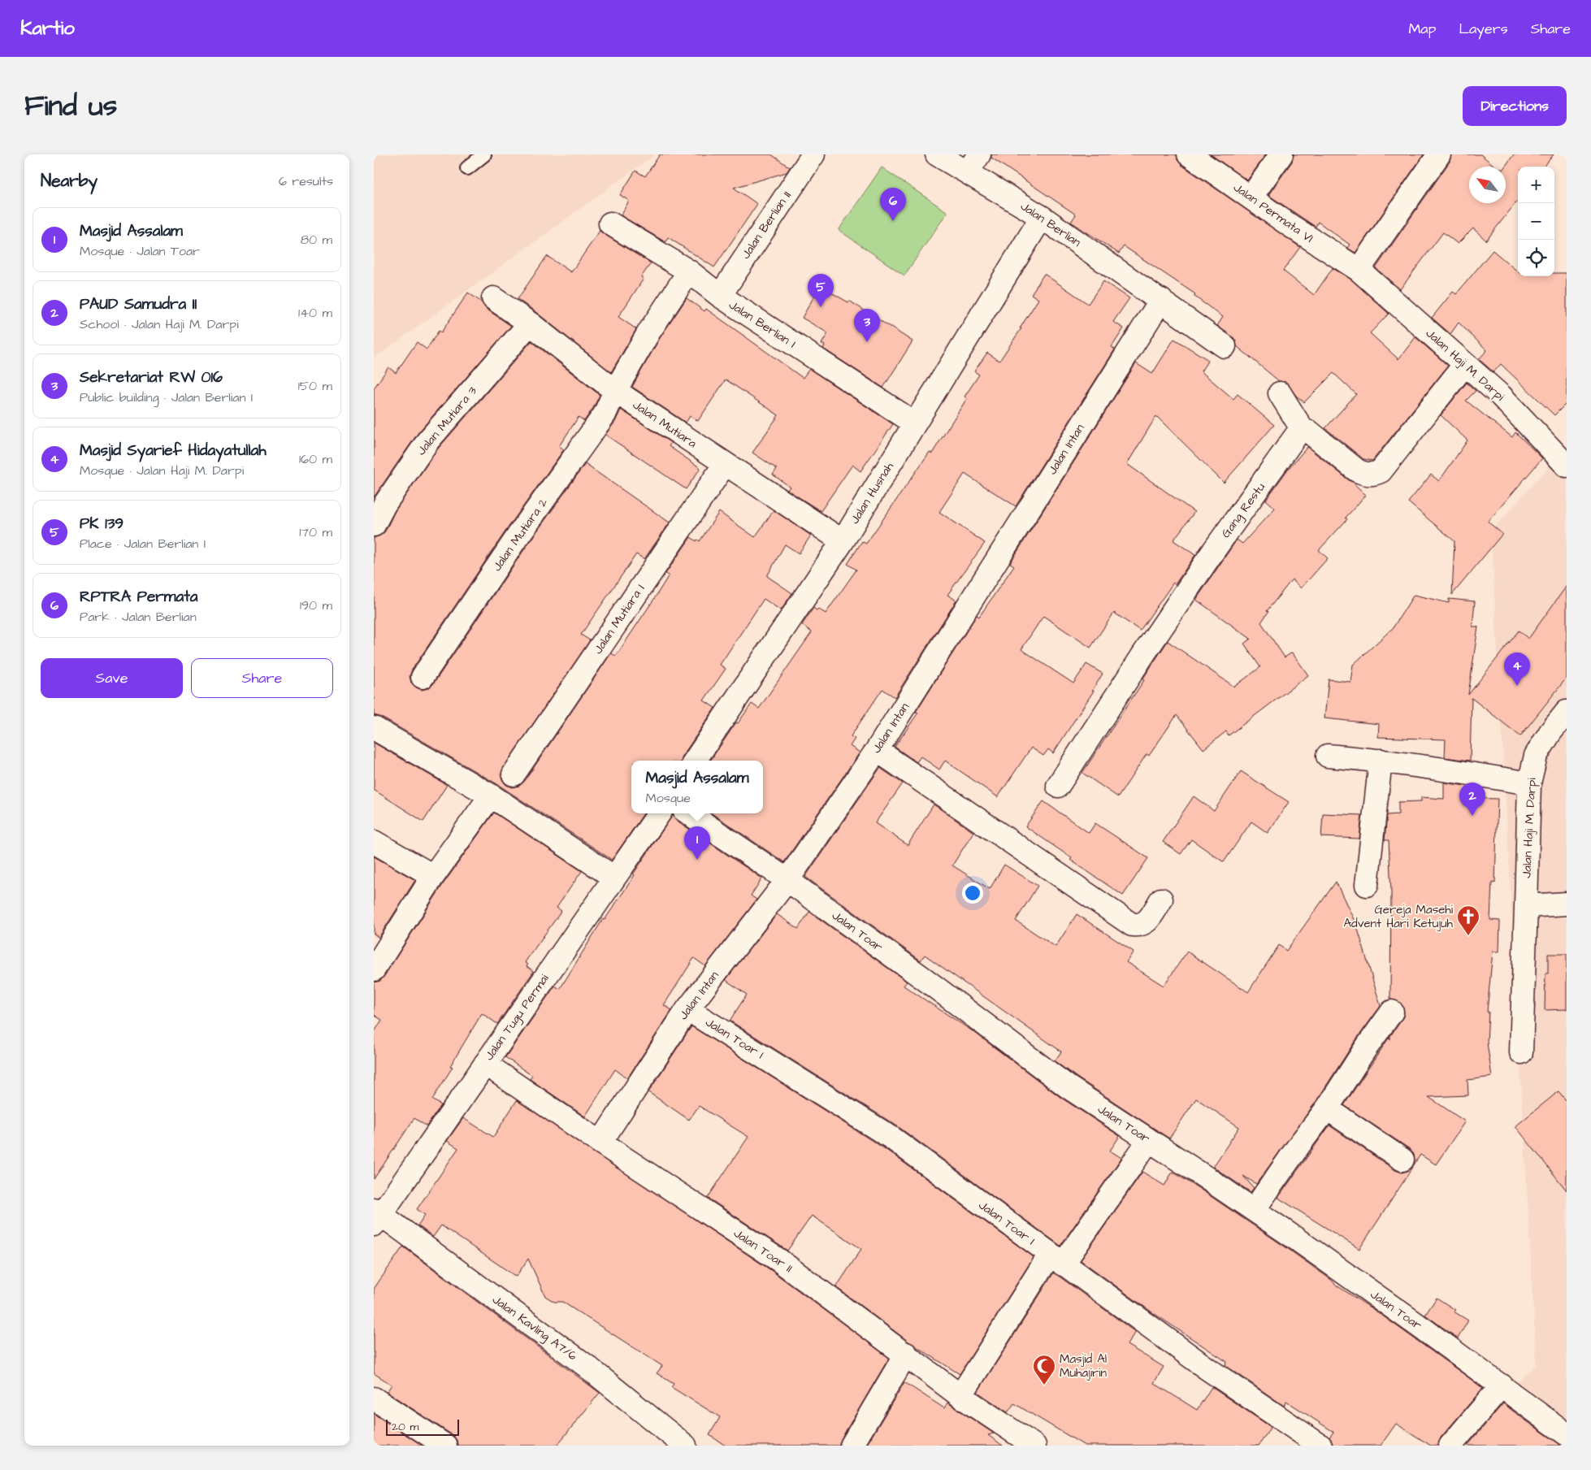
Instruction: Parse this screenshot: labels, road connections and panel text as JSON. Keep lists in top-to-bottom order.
{
  "streets": {
    "street": [
      "Jalan Permata VI",
      "Jalan Berlian",
      "Jalan Berlian II",
      "Jalan Berlian I",
      "Jalan Haji M. Darpi",
      "Jalan Mutiara 3",
      "Jalan Mutiara",
      "Jalan Intan",
      "Jalan Husnah",
      "Gang Restu",
      "Jalan Mutiara 2",
      "Jalan Mutiara I",
      "Jalan Toar",
      "Jalan Tugu Permai",
      "Jalan Toar I",
      "Jalan Toar II",
      "Jalan Kavling A7/6"
    ]
  },
  "crossings": [
    ["Jalan Permata VI", "Jalan Haji M. Darpi"],
    ["Jalan Berlian", "Jalan Intan"],
    ["Jalan Berlian", "Jalan Husnah"],
    ["Jalan Berlian II", "Jalan Berlian I"],
    ["Jalan Berlian I", "Jalan Husnah"],
    ["Jalan Berlian I", "Jalan Mutiara 2"],
    ["Jalan Mutiara 3", "Jalan Mutiara"],
    ["Jalan Mutiara", "Jalan Husnah"],
    ["Jalan Mutiara", "Jalan Mutiara 2"],
    ["Jalan Mutiara", "Jalan Mutiara I"],
    ["Jalan Intan", "Jalan Toar"],
    ["Jalan Intan", "Jalan Toar I"],
    ["Jalan Intan", "Jalan Toar II"],
    ["Jalan Tugu Permai", "Jalan Toar II"],
    ["Jalan Tugu Permai", "Jalan Kavling A7/6"]
  ],
  "places": {
    "church": ["Gereja Masehi Advent Hari Ketujuh"],
    "mosque": ["Masjid Al Muhajirin"]
  },
  "scale_bar": "20 m",
  "north": "top left",
  "page": {
    "header": "Kartio",
    "nav": ["Map", "Layers", "Share"],
    "title": "Find us",
    "buttons": [
      "Directions",
      ["Save", "Share"]
    ],
    "heading": ["Nearby", "6 results"],
    "map_buttons": ["+", "−"],
    "pins": [
      "6",
      "5",
      "3",
      "4",
      "2",
      "1"
    ],
    "list": [
      {
        "mark": "1",
        "name": "Masjid Assalam",
        "note": "Mosque · Jalan Toar",
        "value": "80 m"
      },
      {
        "mark": "2",
        "name": "PAUD Samudra II",
        "note": "School · Jalan Haji M. Darpi",
        "value": "140 m"
      },
      {
        "mark": "3",
        "name": "Sekretariat RW 016",
        "note": "Public building · Jalan Berlian I",
        "value": "150 m"
      },
      {
        "mark": "4",
        "name": "Masjid Syarief Hidayatullah",
        "note": "Mosque · Jalan Haji M. Darpi",
        "value": "160 m"
      },
      {
        "mark": "5",
        "name": "PK 139",
        "note": "Place · Jalan Berlian I",
        "value": "170 m"
      },
      {
        "mark": "6",
        "name": "RPTRA Permata",
        "note": "Park · Jalan Berlian",
        "value": "190 m"
      }
    ],
    "popup": ["Masjid Assalam", "Mosque"],
    "scale": "20 m"
  }
}
